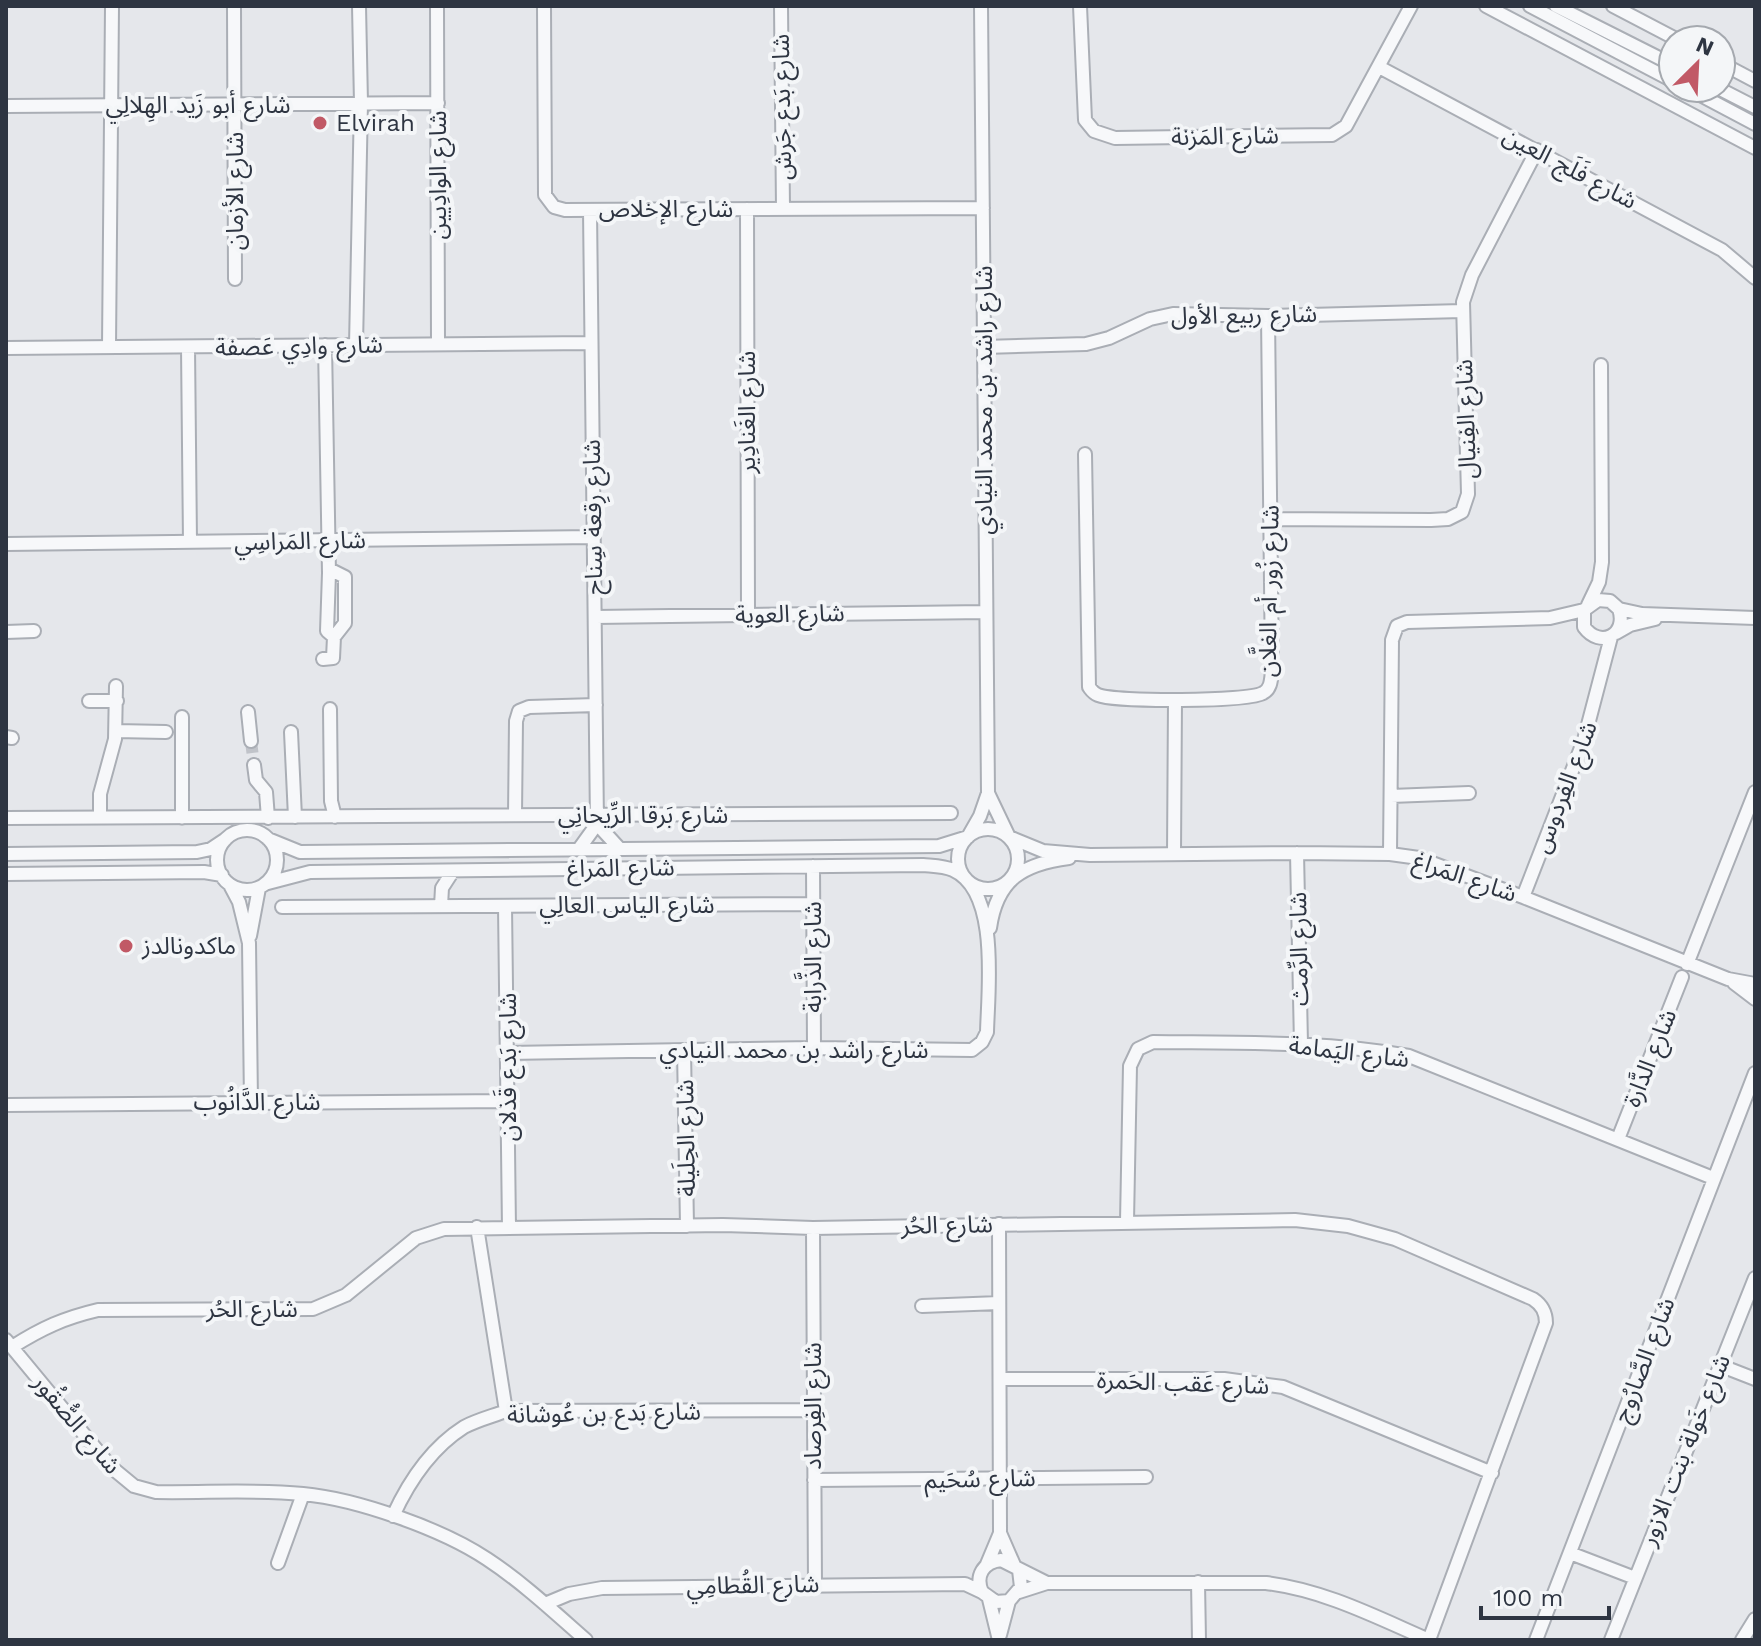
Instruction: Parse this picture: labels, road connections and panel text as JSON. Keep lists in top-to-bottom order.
{
  "streets": {
    "street": [
      "شارع أبو زَيد الهِلالِي",
      "شارع بَدع جَرش",
      "شارع المَزنة",
      "شارع فَلَج العين",
      "شارع الوادِيين",
      "شارع الأزمان",
      "شارع الإخلاص",
      "شارع ربيع الأول",
      "شارع وادِي عَصفة",
      "شارع راشد بن محمد النيادي",
      "شارع الغَنادِير",
      "شارع الفِنيال",
      "شارع رِقعة سِناح",
      "شارع المَراسِي",
      "شارع زُور أم الغلَّان",
      "شارع العوية",
      "شارع الفِردوس",
      "شارع بَرقا الرِّيحانِي",
      "شارع المَراغ",
      "شارع الياس العالِي",
      "شارع الرِّمث",
      "شارع الذَّرابة",
      "شارع اليَمامة",
      "شارع الدَّارة",
      "شارع بَدع قَذلان",
      "شارع الدَّانُوب",
      "شارع الحِلَيلة",
      "شارع الحُر",
      "شارع الصَّارُوج",
      "شارع عَقب الحَمرة",
      "شارع الفِرصاد",
      "شارع بَدع بن عُوشانة",
      "شارع الصُّقُور",
      "شارع خَولة بنت الازور",
      "شارع سُحَيم",
      "شارع القُطامِي"
    ]
  },
  "crossings": [
    ["شارع أبو زَيد الهِلالِي", "شارع الوادِيين"],
    ["شارع أبو زَيد الهِلالِي", "شارع الأزمان"],
    ["شارع بَدع جَرش", "شارع الإخلاص"],
    ["شارع المَزنة", "شارع فَلَج العين"],
    ["شارع فَلَج العين", "شارع الفِنيال"],
    ["شارع الوادِيين", "شارع وادِي عَصفة"],
    ["شارع الإخلاص", "شارع راشد بن محمد النيادي"],
    ["شارع الإخلاص", "شارع الغَنادِير"],
    ["شارع الإخلاص", "شارع رِقعة سِناح"],
    ["شارع ربيع الأول", "شارع راشد بن محمد النيادي"],
    ["شارع ربيع الأول", "شارع الفِنيال"],
    ["شارع ربيع الأول", "شارع زُور أم الغلَّان"],
    ["شارع وادِي عَصفة", "شارع رِقعة سِناح"],
    ["شارع راشد بن محمد النيادي", "شارع العوية"],
    ["شارع راشد بن محمد النيادي", "شارع المَراغ"],
    ["شارع راشد بن محمد النيادي", "شارع الذَّرابة"],
    ["شارع راشد بن محمد النيادي", "شارع بَدع قَذلان"],
    ["شارع راشد بن محمد النيادي", "شارع الحِلَيلة"],
    ["شارع الغَنادِير", "شارع العوية"],
    ["شارع الفِنيال", "شارع زُور أم الغلَّان"],
    ["شارع رِقعة سِناح", "شارع المَراسِي"],
    ["شارع رِقعة سِناح", "شارع العوية"],
    ["شارع رِقعة سِناح", "شارع بَرقا الرِّيحانِي"],
    ["شارع الفِردوس", "شارع المَراغ"],
    ["شارع المَراغ", "شارع الرِّمث"],
    ["شارع المَراغ", "شارع الذَّرابة"],
    ["شارع الياس العالِي", "شارع الذَّرابة"],
    ["شارع الياس العالِي", "شارع بَدع قَذلان"],
    ["شارع الرِّمث", "شارع اليَمامة"],
    ["شارع اليَمامة", "شارع الدَّارة"],
    ["شارع اليَمامة", "شارع الحُر"],
    ["شارع اليَمامة", "شارع الصَّارُوج"],
    ["شارع بَدع قَذلان", "شارع الدَّانُوب"],
    ["شارع بَدع قَذلان", "شارع الحُر"],
    ["شارع الحِلَيلة", "شارع الحُر"],
    ["شارع الحُر", "شارع عَقب الحَمرة"],
    ["شارع الحُر", "شارع الفِرصاد"],
    ["شارع الحُر", "شارع الصُّقُور"],
    ["شارع الصَّارُوج", "شارع خَولة بنت الازور"],
    ["شارع الفِرصاد", "شارع بَدع بن عُوشانة"],
    ["شارع الفِرصاد", "شارع سُحَيم"],
    ["شارع الفِرصاد", "شارع القُطامِي"],
    ["شارع بَدع بن عُوشانة", "شارع الصُّقُور"],
    ["شارع الصُّقُور", "شارع القُطامِي"]
  ],
  "places": ["Elvirah", "ماكدونالدز"],
  "scale_bar": "100 m",
  "north": "top right"
}
